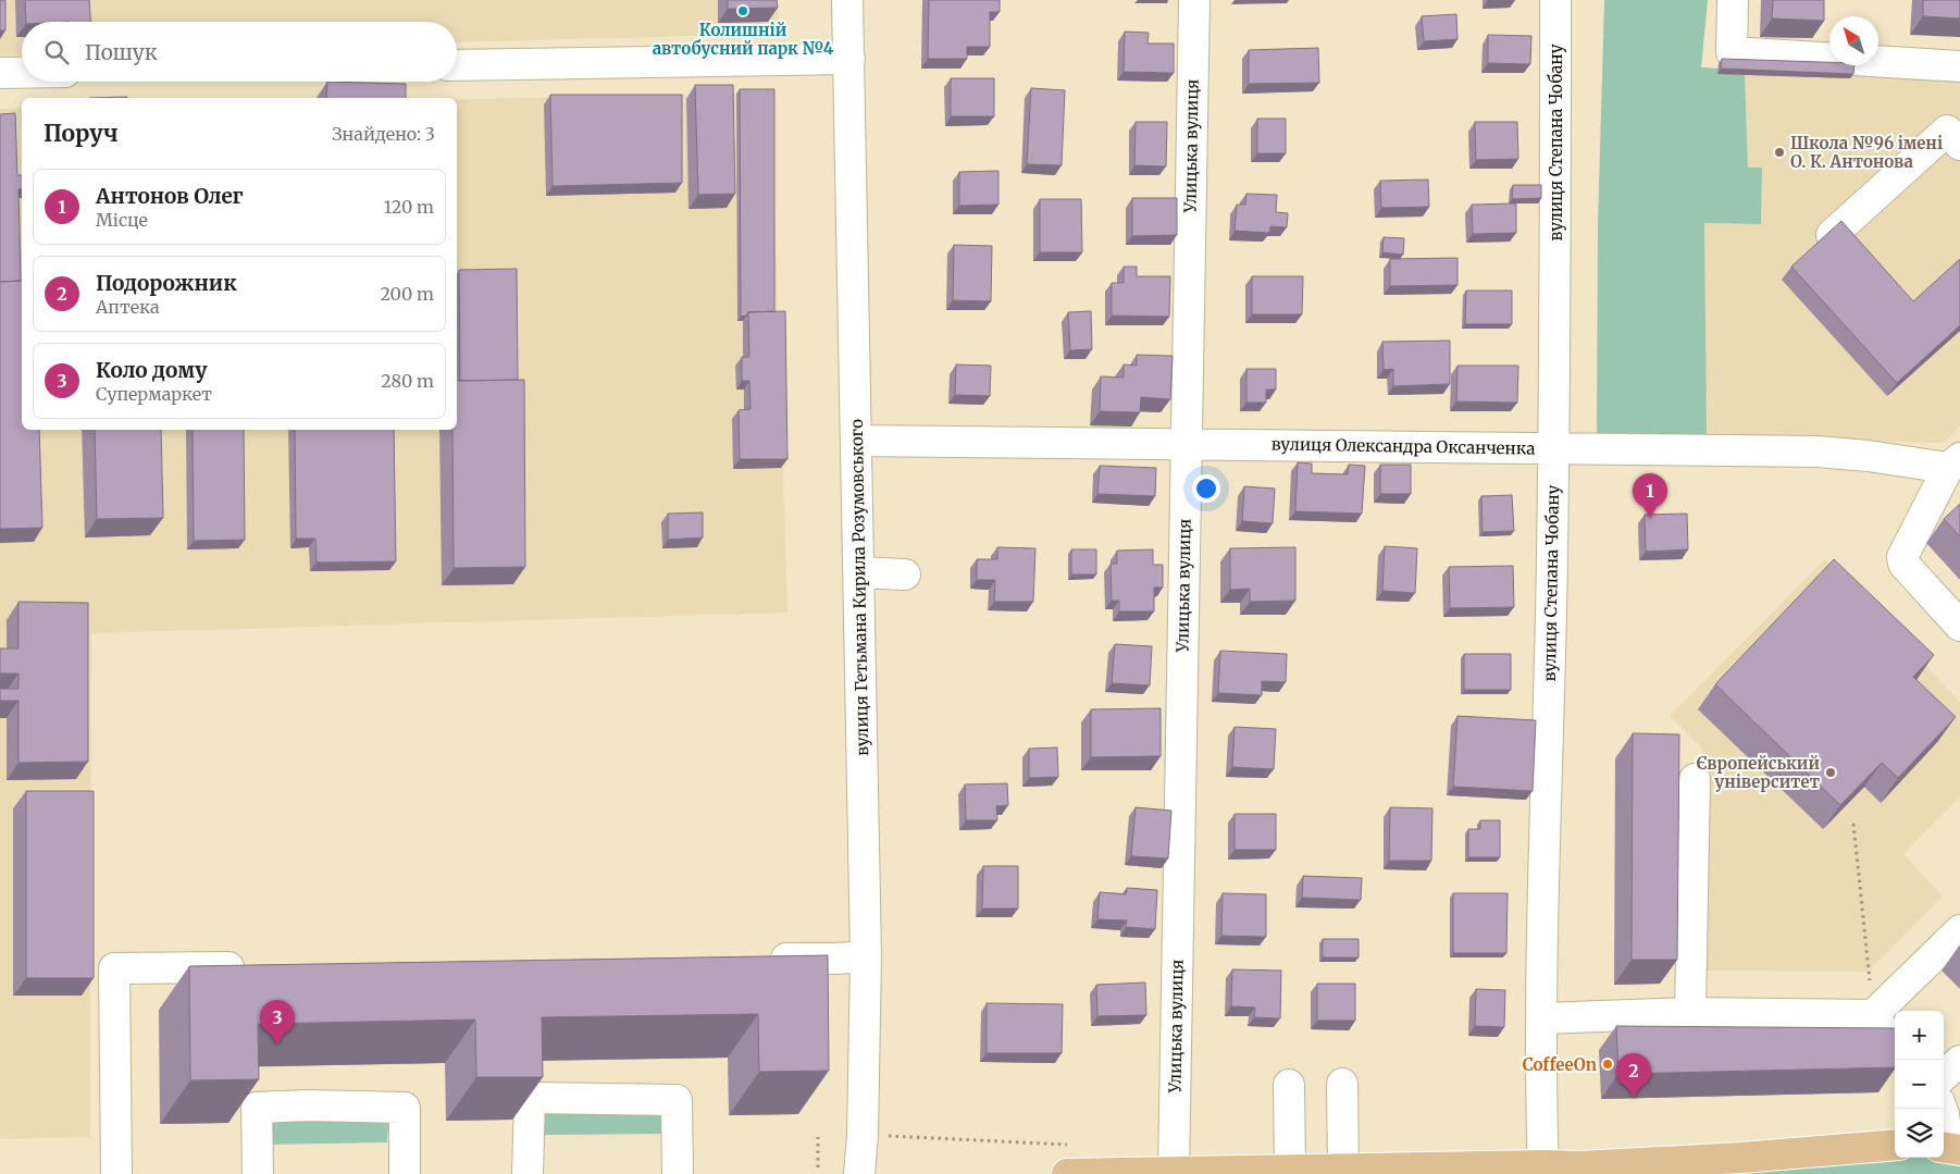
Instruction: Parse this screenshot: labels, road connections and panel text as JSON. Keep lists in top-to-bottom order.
{
  "streets": {
    "street": [
      "вулиця Степана Чобану",
      "Улицька вулиця",
      "вулиця Олександра Оксанченка",
      "вулиця Гетьмана Кирила Розумовського"
    ]
  },
  "crossings": [
    ["вулиця Степана Чобану", "вулиця Олександра Оксанченка"],
    ["Улицька вулиця", "вулиця Олександра Оксанченка"],
    ["вулиця Олександра Оксанченка", "вулиця Гетьмана Кирила Розумовського"]
  ],
  "places": [
    "Колишній автобусний парк №4",
    "Школа №96 імені О. К. Антонова",
    "Європейський університет",
    "CoffeeOn"
  ],
  "north": "top left",
  "page": {
    "search": "Пошук",
    "heading": ["Поруч", "Знайдено: 3"],
    "list": [
      {
        "mark": "1",
        "name": "Антонов Олег",
        "note": "Місце",
        "value": "120 m"
      },
      {
        "mark": "2",
        "name": "Подорожник",
        "note": "Аптека",
        "value": "200 m"
      },
      {
        "mark": "3",
        "name": "Коло дому",
        "note": "Супермаркет",
        "value": "280 m"
      }
    ],
    "pins": ["1", "3", "2"],
    "map_buttons": ["+", "−"]
  }
}
